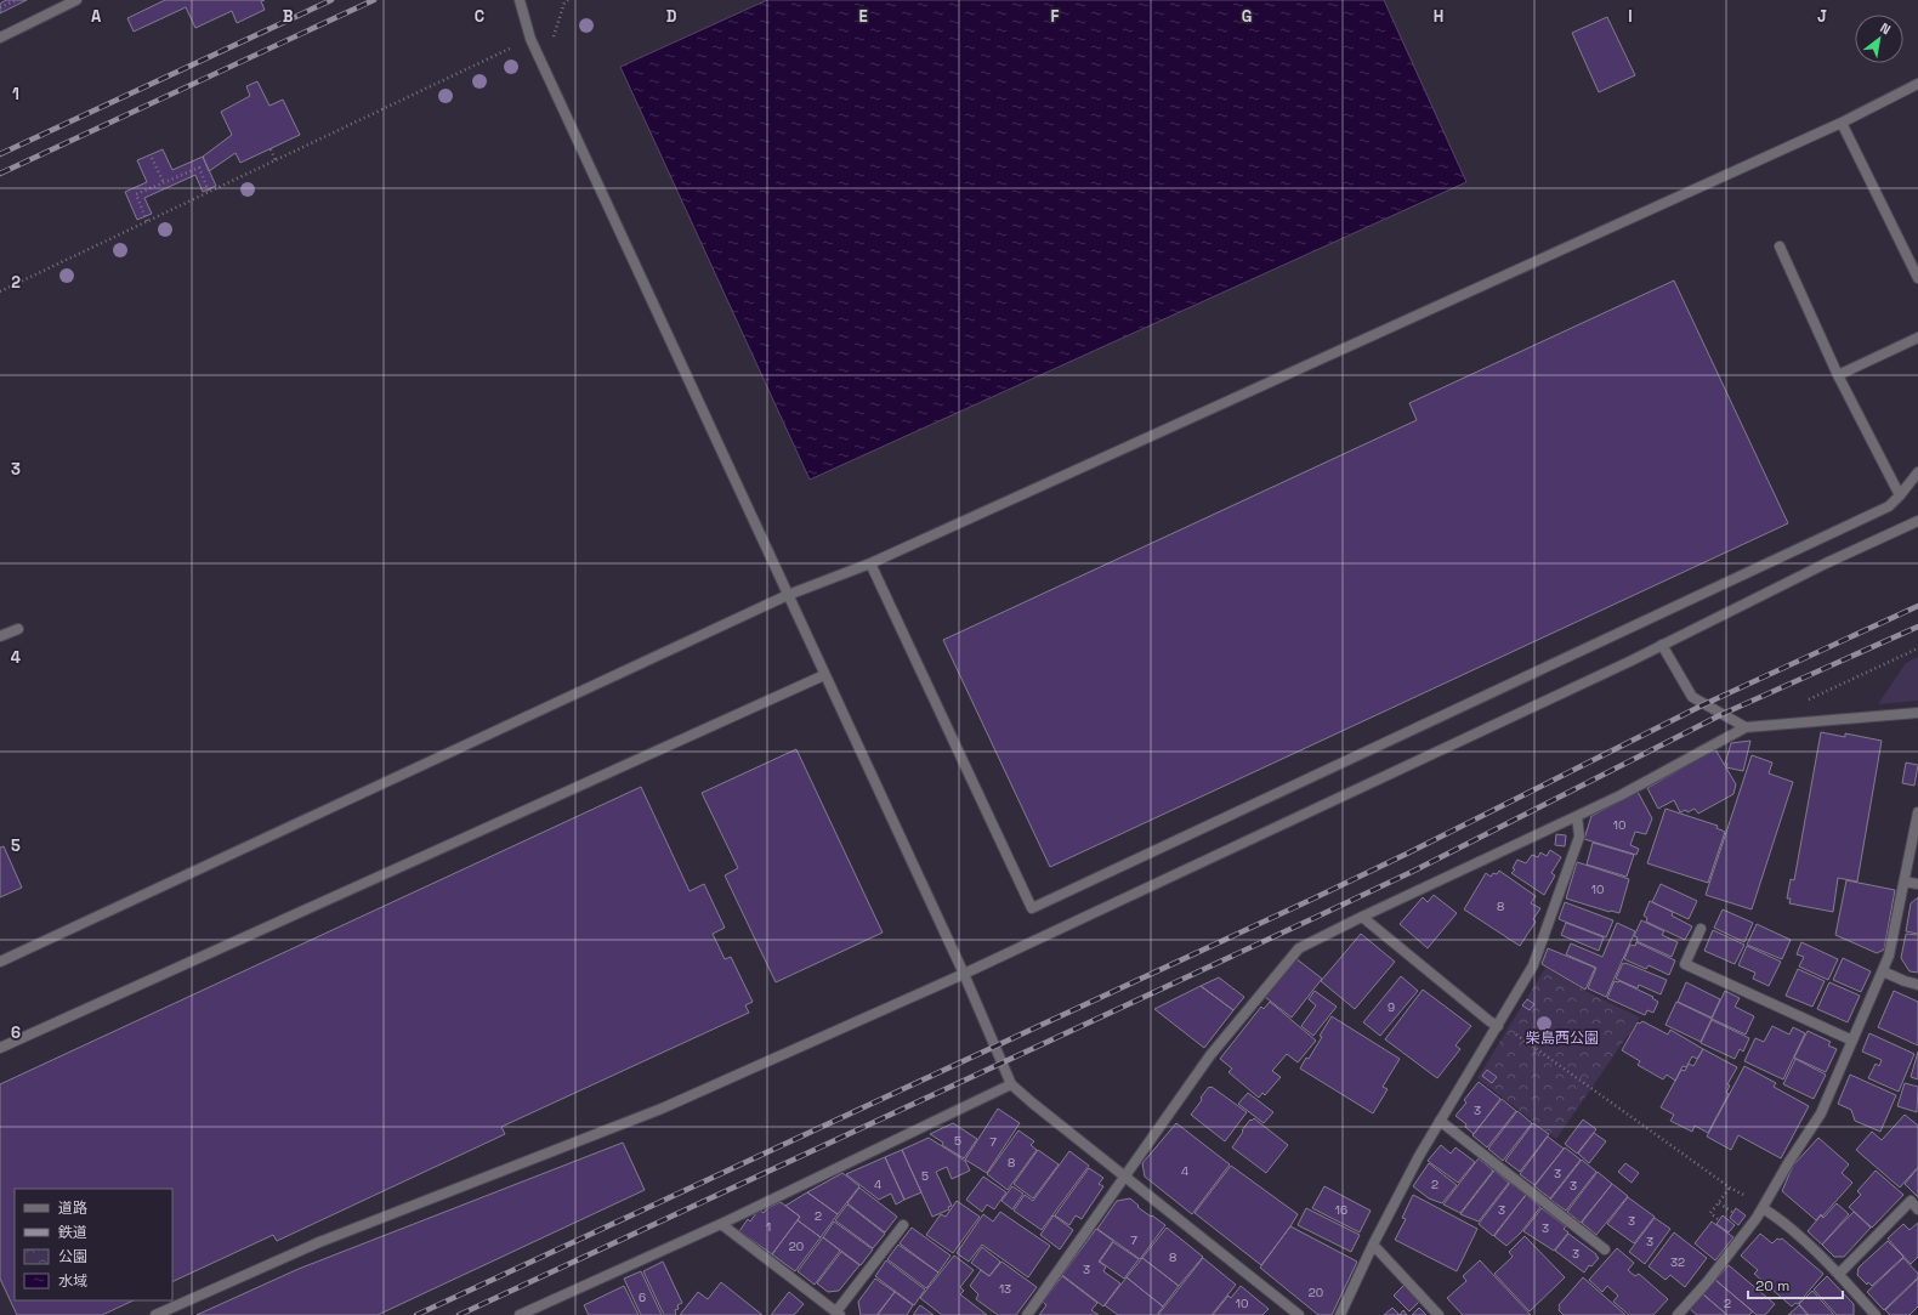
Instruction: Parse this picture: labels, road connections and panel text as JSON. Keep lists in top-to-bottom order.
{
  "parks": ["柴島西公園"],
  "house_numbers": [
    "10",
    "10",
    "8",
    "9",
    "3",
    "5",
    "7",
    "8",
    "4",
    "3",
    "5",
    "4",
    "2",
    "3",
    "16",
    "3",
    "2",
    "3",
    "1",
    "3",
    "7",
    "3",
    "20",
    "3",
    "8",
    "32",
    "3",
    "13",
    "20",
    "6",
    "10",
    "2"
  ],
  "legend": [
    "道路",
    "鉄道",
    "公園",
    "水域"
  ],
  "scale_bar": "20 m",
  "north": "top right",
  "grid": {
    "columns": [
      "A",
      "B",
      "C",
      "D",
      "E",
      "F",
      "G",
      "H",
      "I",
      "J"
    ],
    "rows": [
      "1",
      "2",
      "3",
      "4",
      "5",
      "6"
    ]
  }
}
